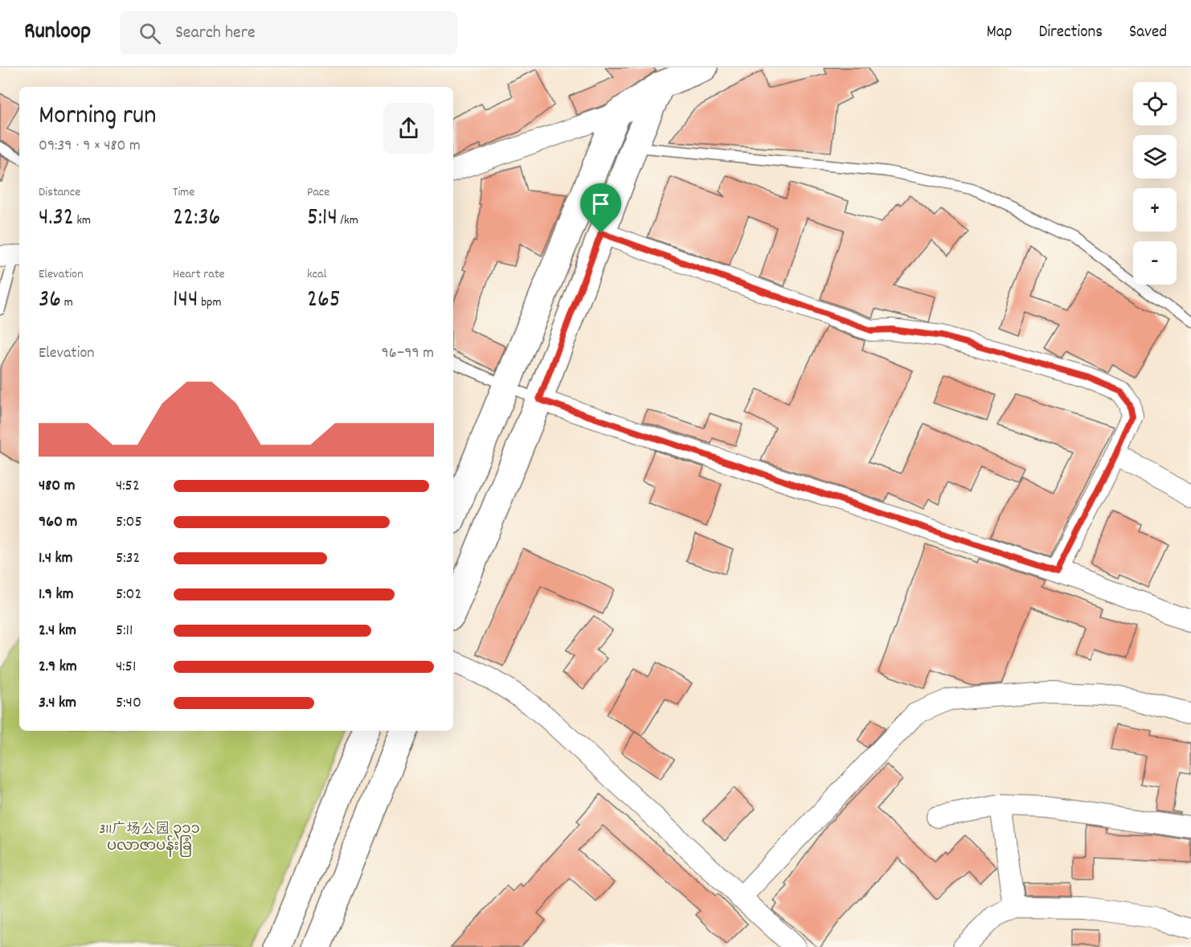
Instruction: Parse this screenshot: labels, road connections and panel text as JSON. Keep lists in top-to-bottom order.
{
  "parks": ["311广场公园 ၃၁၁ ပလာဇာပန်းခြံ"],
  "page": {
    "header": "Runloop",
    "search": "Search here",
    "nav": ["Map", "Directions", "Saved"],
    "map_buttons": ["+", "−"],
    "heading": ["Morning run", "09:39 · 9 × 480 m"],
    "stats": [
      ["Distance", "4.32 km"],
      ["Time", "22:36"],
      ["Pace", "5:14 /km"],
      ["Elevation", "36 m"],
      ["Heart rate", "144 bpm"],
      ["kcal", "265"]
    ],
    "chart": ["Elevation", "96–99 m"],
    "list": [
      {
        "name": "480 m",
        "note": "4:52"
      },
      {
        "name": "960 m",
        "note": "5:05"
      },
      {
        "name": "1.4 km",
        "note": "5:32"
      },
      {
        "name": "1.9 km",
        "note": "5:02"
      },
      {
        "name": "2.4 km",
        "note": "5:11"
      },
      {
        "name": "2.9 km",
        "note": "4:51"
      },
      {
        "name": "3.4 km",
        "note": "5:40"
      }
    ]
  }
}
